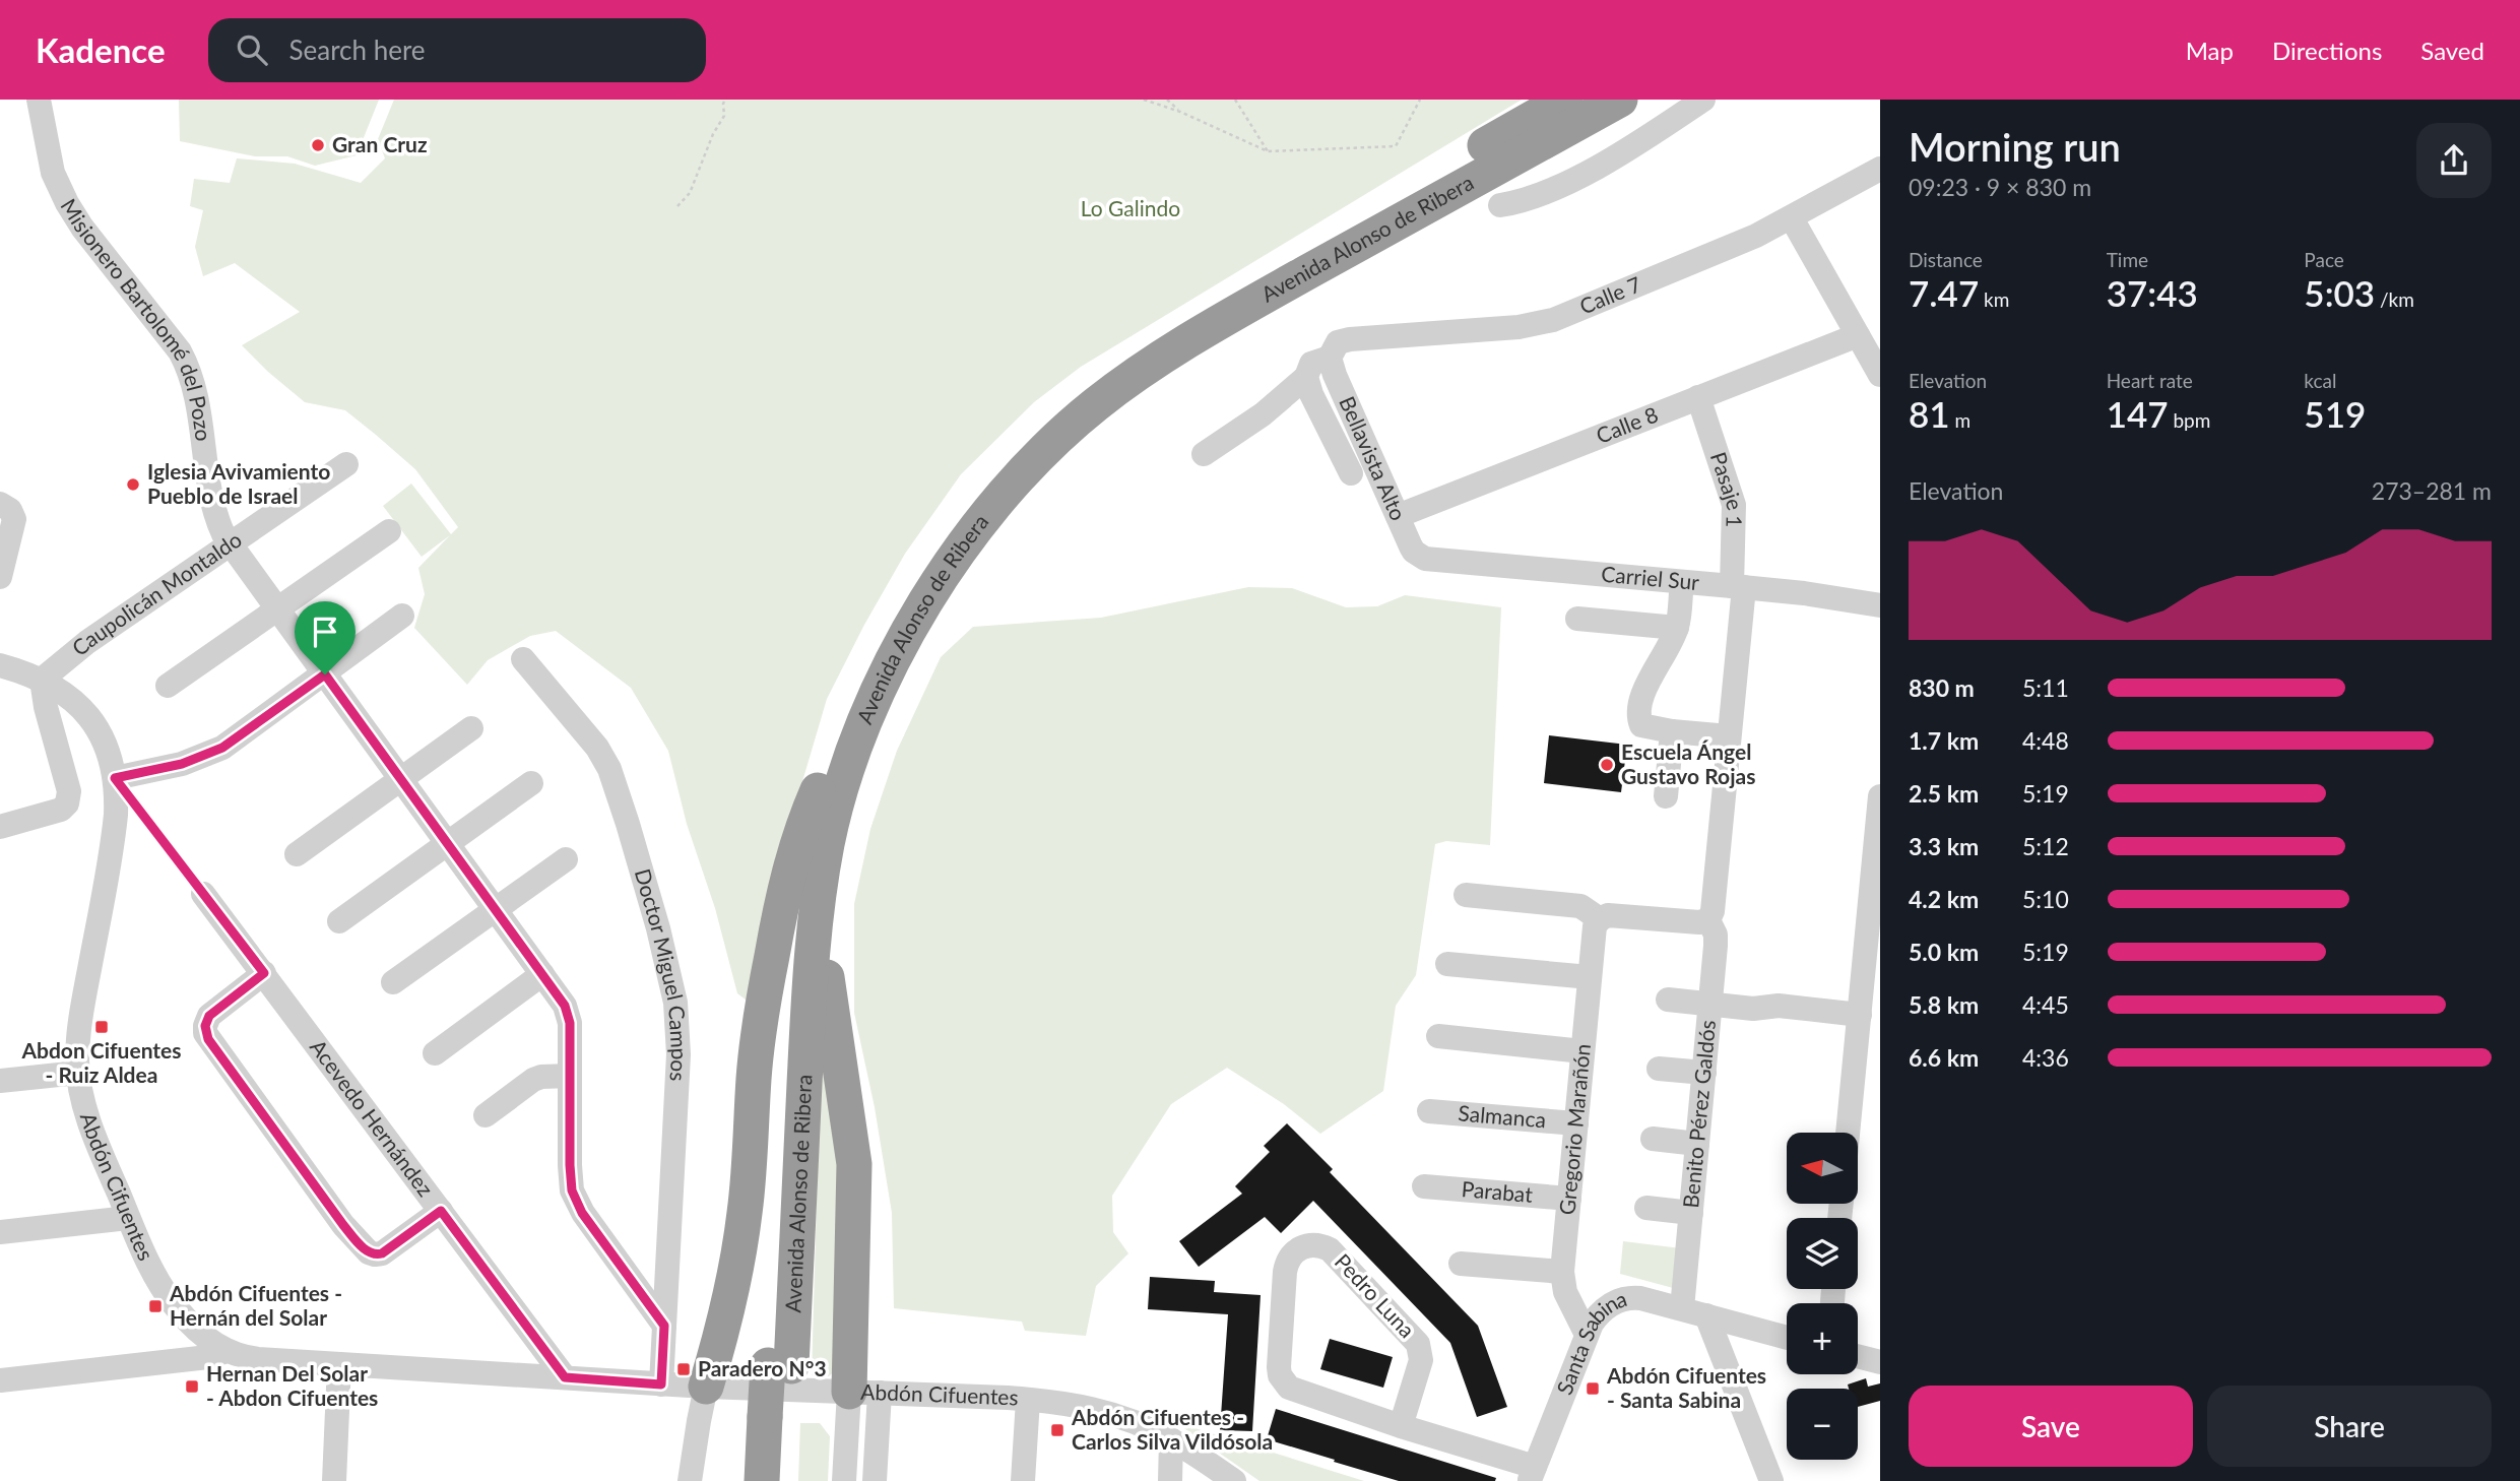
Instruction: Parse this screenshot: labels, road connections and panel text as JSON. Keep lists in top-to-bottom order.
{
  "streets": {
    "highway": ["Avenida Alonso de Ribera"],
    "street": [
      "Calle 7",
      "Misionero Bartolomé del Pozo",
      "Calle 8",
      "Bellavista Alto",
      "Pasaje 1",
      "Carriel Sur",
      "Caupolicán Montaldo",
      "Doctor Miguel Campos",
      "Benito Pérez Galdós",
      "Salmanca",
      "Acevedo Hernández",
      "Gregorio Marañón",
      "Abdón Cifuentes",
      "Parabat",
      "Pedro Luna",
      "Santa Sabina"
    ]
  },
  "crossings": [
    ["Calle 7", "Bellavista Alto"],
    ["Misionero Bartolomé del Pozo", "Caupolicán Montaldo"],
    ["Misionero Bartolomé del Pozo", "Doctor Miguel Campos"],
    ["Calle 8", "Bellavista Alto"],
    ["Calle 8", "Pasaje 1"],
    ["Bellavista Alto", "Carriel Sur"],
    ["Pasaje 1", "Carriel Sur"],
    ["Pasaje 1", "Benito Pérez Galdós"],
    ["Caupolicán Montaldo", "Abdón Cifuentes"],
    ["Benito Pérez Galdós", "Santa Sabina"],
    ["Salmanca", "Gregorio Marañón"],
    ["Acevedo Hernández", "Abdón Cifuentes"],
    ["Gregorio Marañón", "Parabat"],
    ["Gregorio Marañón", "Santa Sabina"],
    ["Pedro Luna", "Santa Sabina"]
  ],
  "parks": ["Lo Galindo"],
  "places": {
    "other": ["Gran Cruz", "Iglesia Avivamiento Pueblo de Israel", "Escuela Ángel Gustavo Rojas"],
    "transit": [
      "Abdon Cifuentes - Ruiz Aldea",
      "Abdón Cifuentes - Hernán del Solar",
      "Paradero N°3",
      "Hernan Del Solar - Abdon Cifuentes",
      "Abdón Cifuentes - Santa Sabina",
      "Abdón Cifuentes - Carlos Silva Vildósola"
    ]
  },
  "north": "left",
  "page": {
    "header": "Kadence",
    "search": "Search here",
    "nav": ["Map", "Directions", "Saved"],
    "heading": ["Morning run", "09:23 · 9 × 830 m"],
    "stats": [
      ["Distance", "7.47 km"],
      ["Time", "37:43"],
      ["Pace", "5:03 /km"],
      ["Elevation", "81 m"],
      ["Heart rate", "147 bpm"],
      ["kcal", "519"]
    ],
    "chart": ["Elevation", "273–281 m"],
    "list": [
      {
        "name": "830 m",
        "note": "5:11"
      },
      {
        "name": "1.7 km",
        "note": "4:48"
      },
      {
        "name": "2.5 km",
        "note": "5:19"
      },
      {
        "name": "3.3 km",
        "note": "5:12"
      },
      {
        "name": "4.2 km",
        "note": "5:10"
      },
      {
        "name": "5.0 km",
        "note": "5:19"
      },
      {
        "name": "5.8 km",
        "note": "4:45"
      },
      {
        "name": "6.6 km",
        "note": "4:36"
      }
    ],
    "map_buttons": ["+", "−"],
    "buttons": ["Save", "Share"]
  }
}
